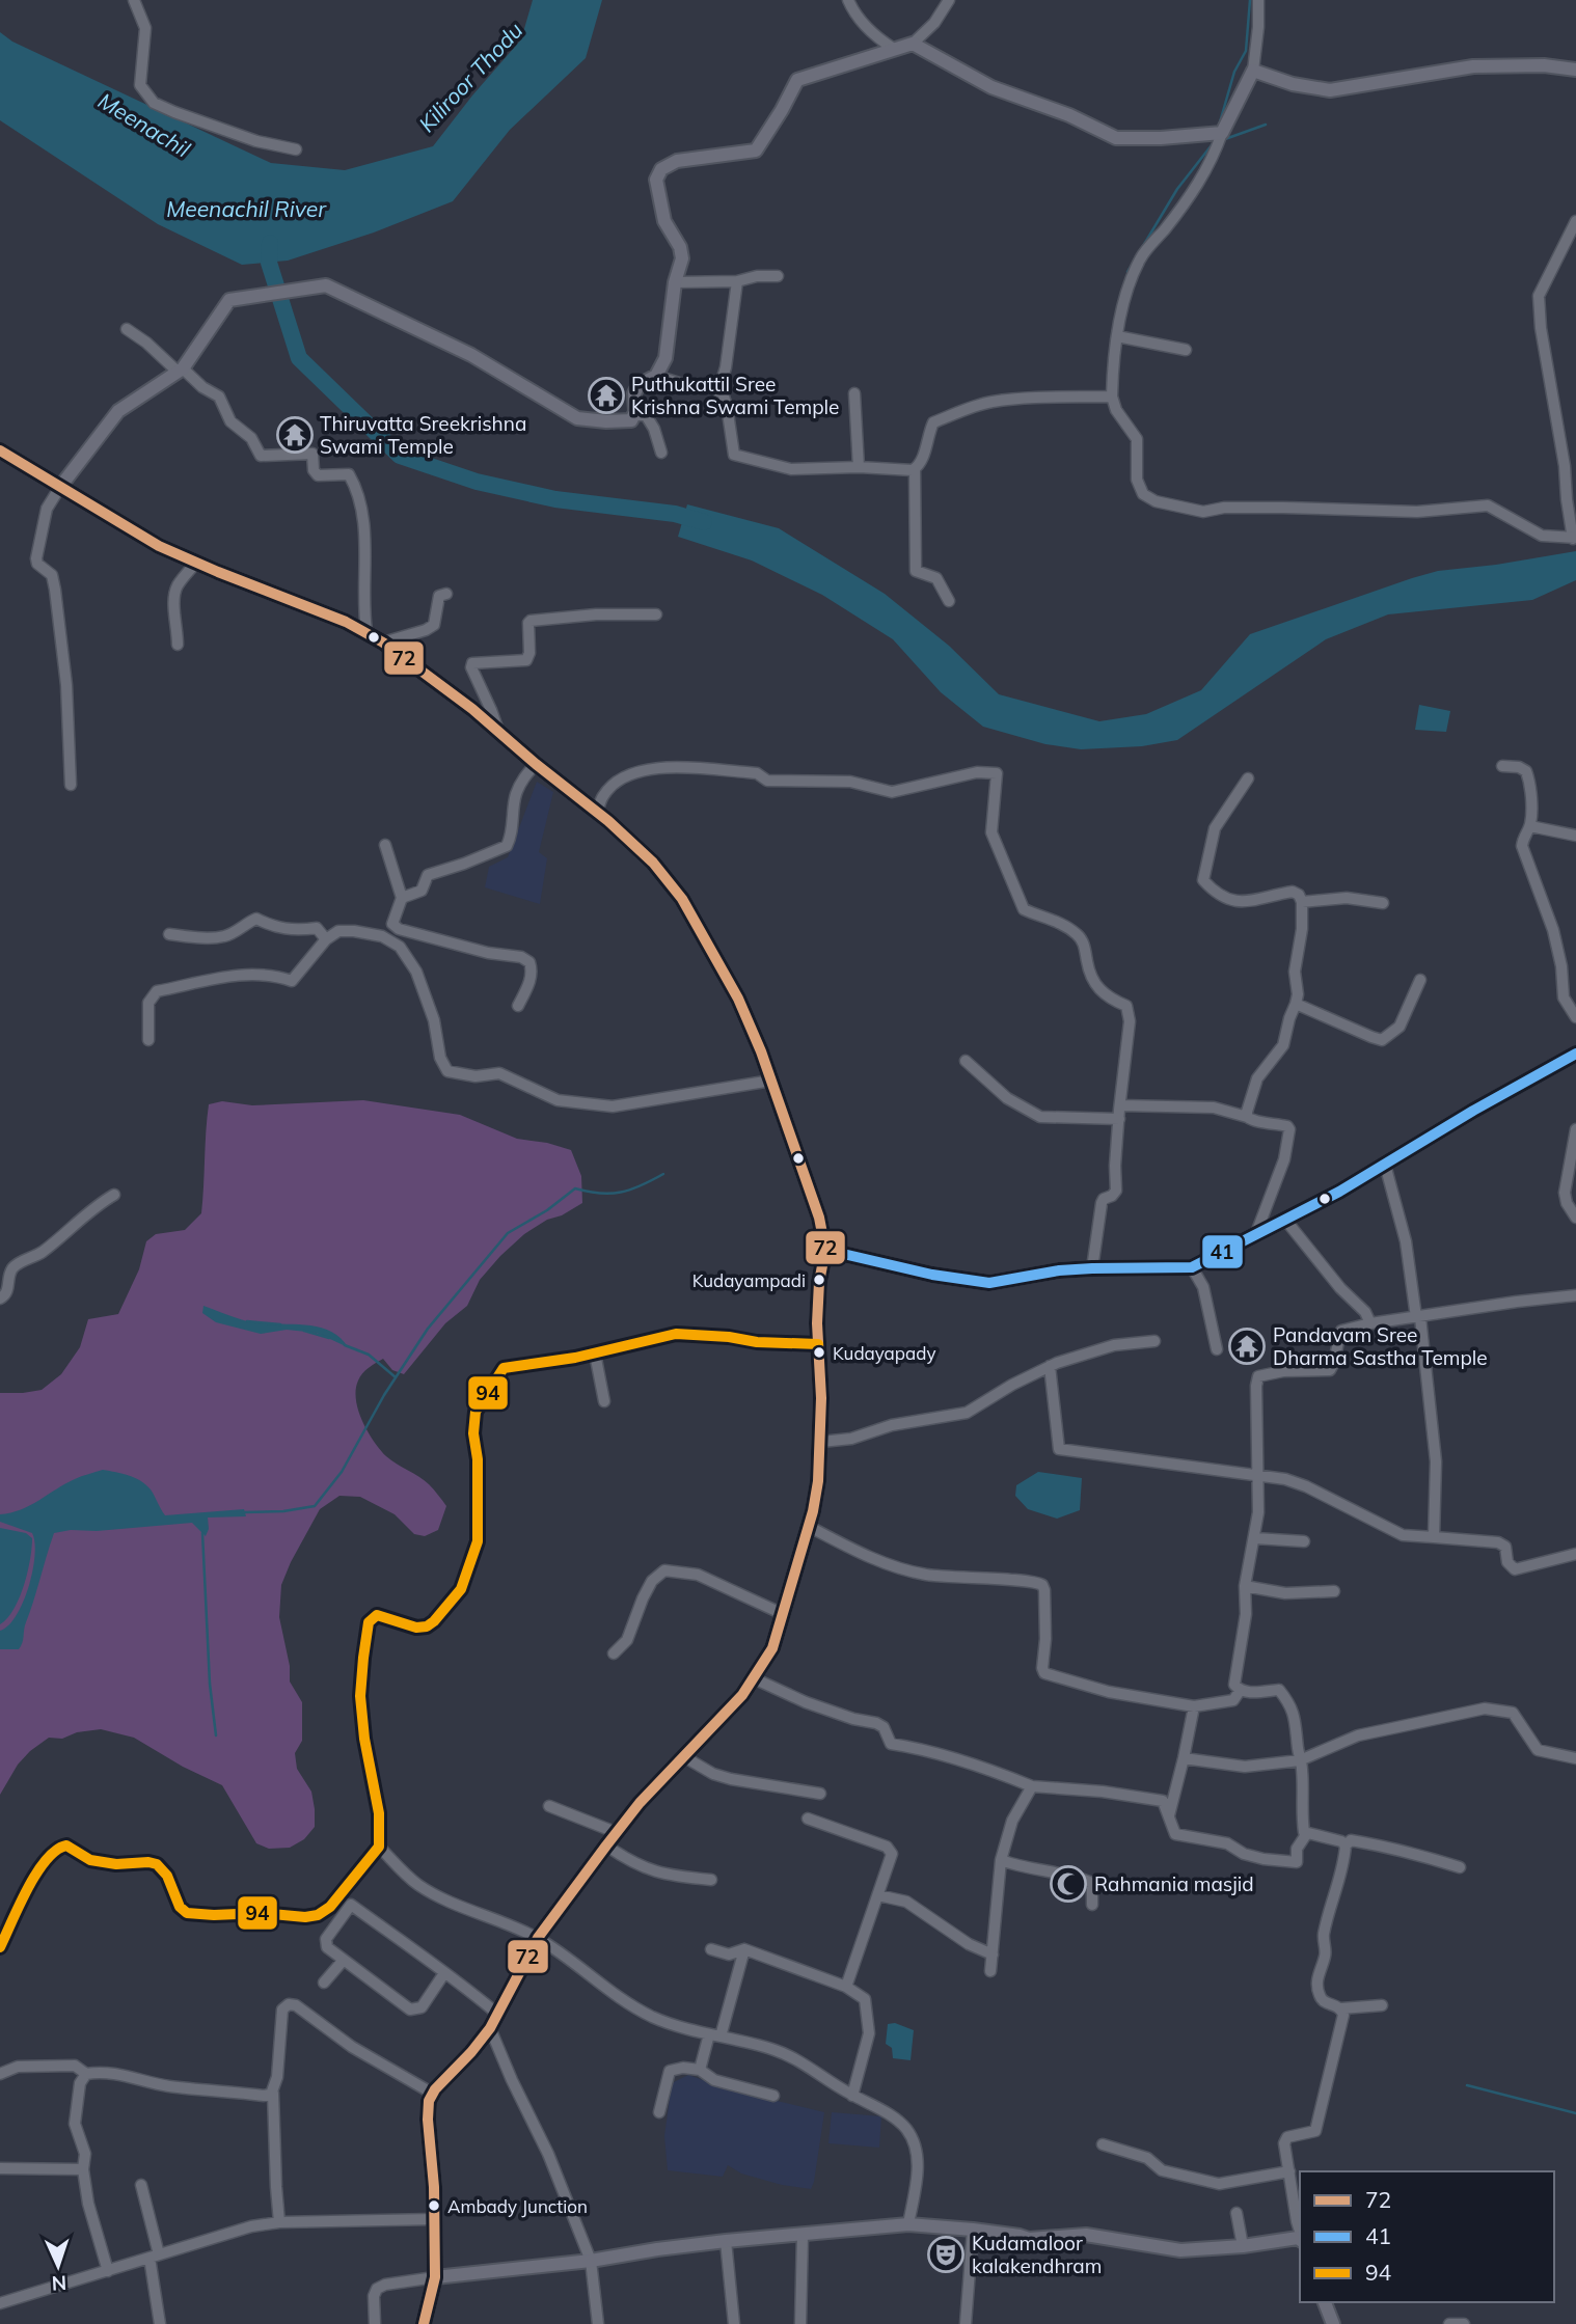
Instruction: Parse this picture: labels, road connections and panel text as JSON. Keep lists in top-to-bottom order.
{
  "water": ["Kiliroor Thodu", "Meenachil", "Meenachil River"],
  "places": {
    "temple": ["Puthukattil Sree Krishna Swami Temple", "Thiruvatta Sreekrishna Swami Temple", "Pandavam Sree Dharma Sastha Temple"],
    "other": ["Kudayampadi", "Kudayapady", "Ambady Junction"],
    "mosque": ["Rahmania masjid"],
    "theatre": ["Kudamaloor kalakendhram"]
  },
  "lines": ["transit line 72", "transit line 41", "transit line 94"],
  "legend": ["72", "41", "94"],
  "north": "bottom"
}
